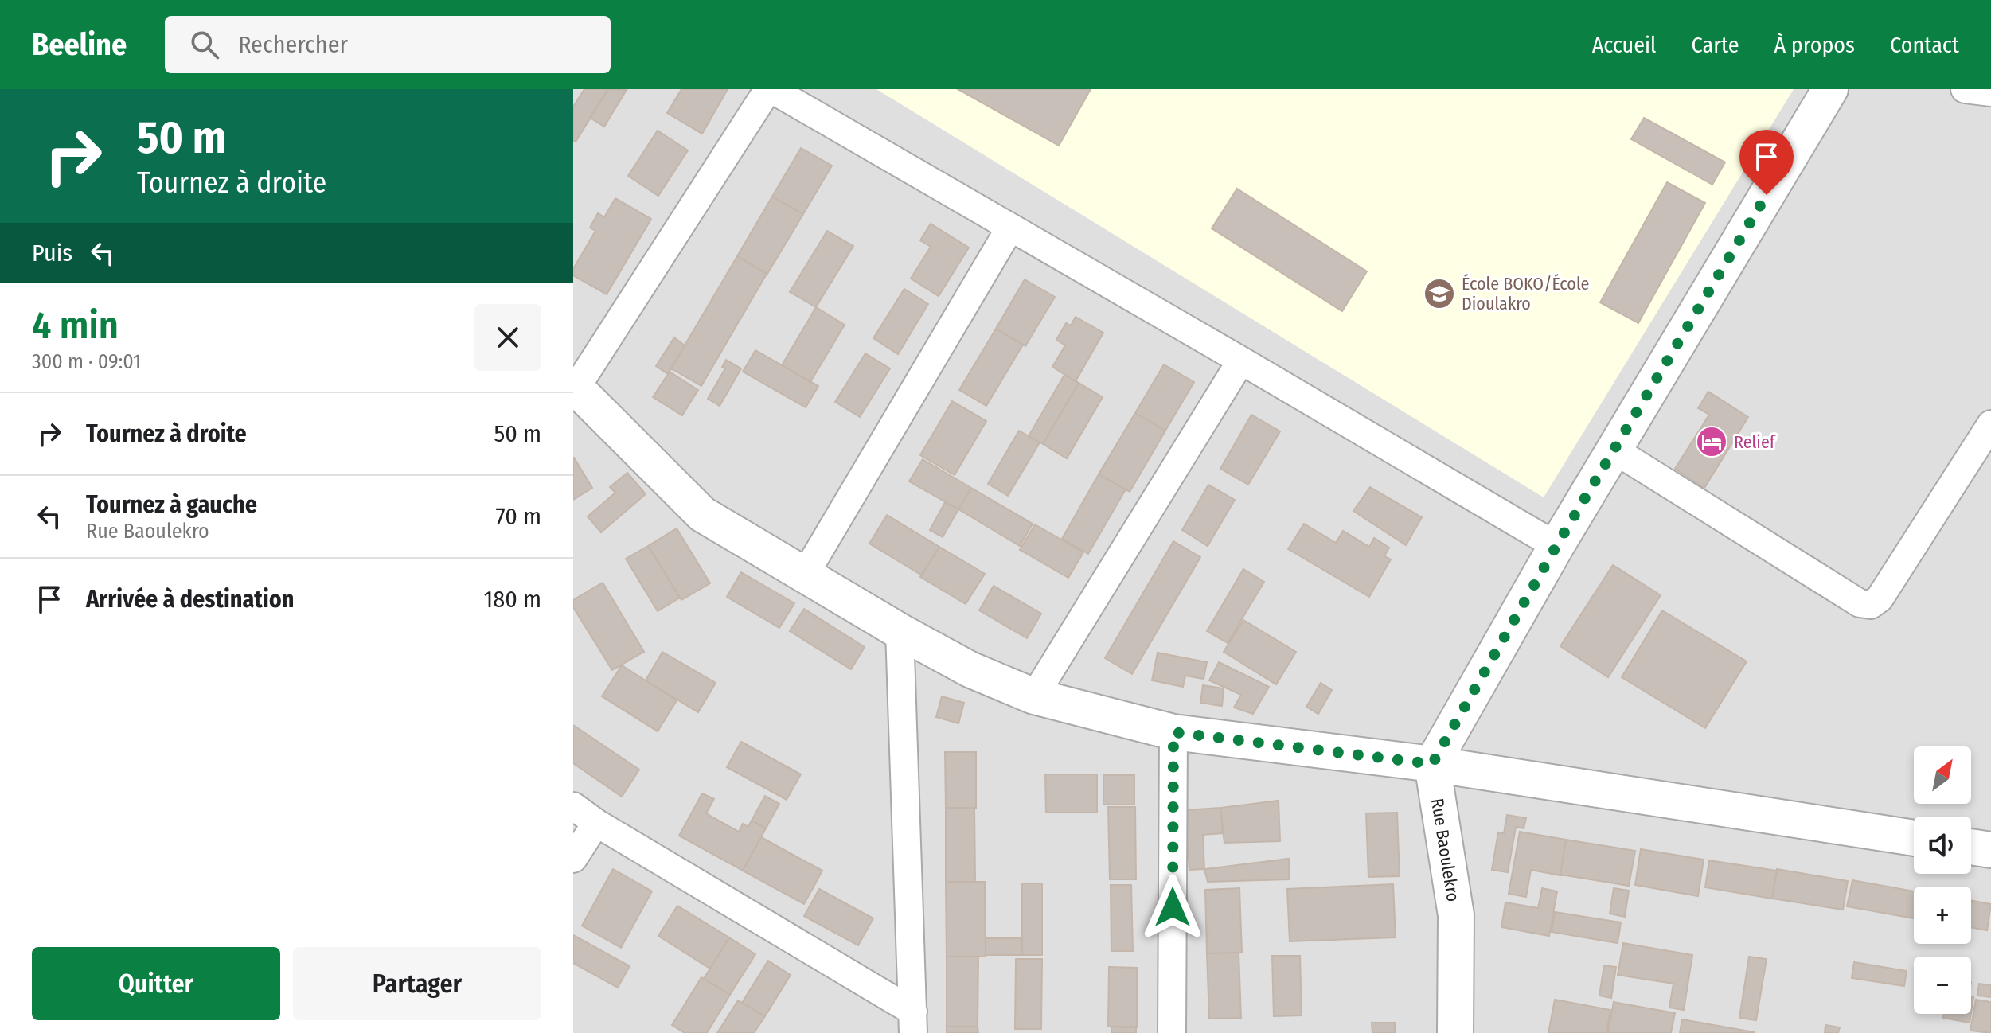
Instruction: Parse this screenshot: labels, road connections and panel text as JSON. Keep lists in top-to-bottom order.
{
  "streets": {
    "street": ["Rue Baoulekro"]
  },
  "places": {
    "school or university": ["École BOKO/École Dioulakro"],
    "hotel": ["Relief"]
  },
  "north": "top right",
  "page": {
    "header": "Beeline",
    "search": "Rechercher",
    "nav": [
      "Accueil",
      "Carte",
      "À propos",
      "Contact"
    ],
    "turn": ["50 m", "Tournez à droite"],
    "then": "Puis",
    "heading": ["4 min", "300 m · 09:01"],
    "list": [
      {
        "name": "Tournez à droite",
        "value": "50 m"
      },
      {
        "name": "Tournez à gauche",
        "note": "Rue Baoulekro",
        "value": "70 m"
      },
      {
        "name": "Arrivée à destination",
        "value": "180 m"
      }
    ],
    "map_buttons": ["+", "−"],
    "buttons": ["Quitter", "Partager"]
  }
}
